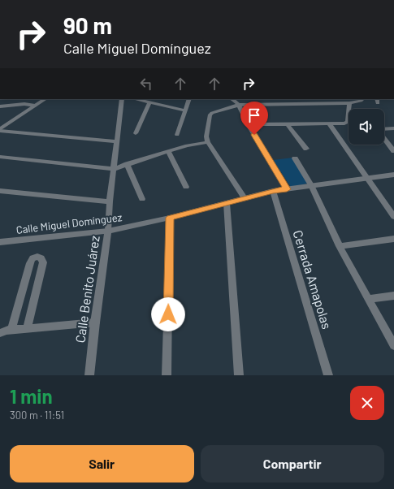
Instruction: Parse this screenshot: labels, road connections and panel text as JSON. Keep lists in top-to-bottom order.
{
  "streets": {
    "street": ["Calle Miguel Domínguez", "Cerrada Amapolas", "Calle Benito Juárez"]
  },
  "crossings": [
    ["Calle Miguel Domínguez", "Cerrada Amapolas"],
    ["Calle Miguel Domínguez", "Calle Benito Juárez"]
  ],
  "page": {
    "turn": ["90 m", "Calle Miguel Domínguez"],
    "heading": ["1 min", "300 m · 11:51"],
    "buttons": ["Salir", "Compartir"]
  }
}
